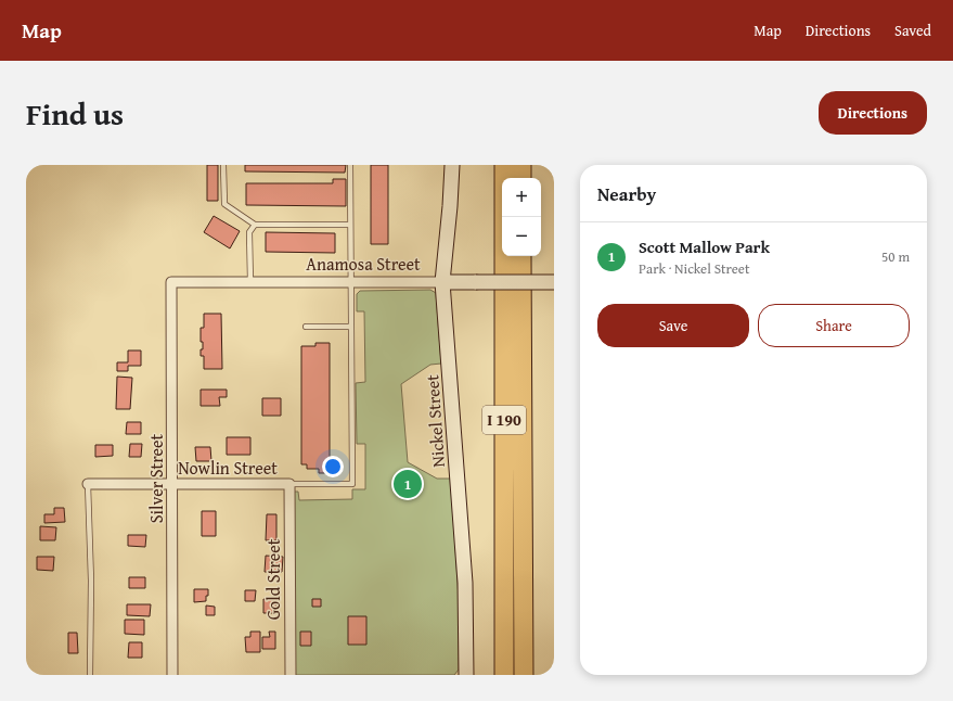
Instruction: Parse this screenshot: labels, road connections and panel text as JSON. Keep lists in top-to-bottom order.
{
  "streets": {
    "highway": ["I 190"],
    "main road": ["Anamosa Street", "Nickel Street"],
    "street": ["Nowlin Street", "Silver Street", "Gold Street"]
  },
  "crossings": [
    ["Anamosa Street", "Nickel Street"],
    ["Anamosa Street", "Silver Street"],
    ["Nowlin Street", "Silver Street"],
    ["Nowlin Street", "Gold Street"]
  ],
  "page": {
    "header": "Map",
    "nav": ["Map", "Directions", "Saved"],
    "title": "Find us",
    "buttons": [
      "Directions",
      ["Save", "Share"]
    ],
    "heading": "Nearby",
    "map_buttons": ["+", "−"],
    "list": [
      {
        "mark": "1",
        "name": "Scott Mallow Park",
        "note": "Park · Nickel Street",
        "value": "50 m"
      }
    ],
    "pins": "1"
  }
}
